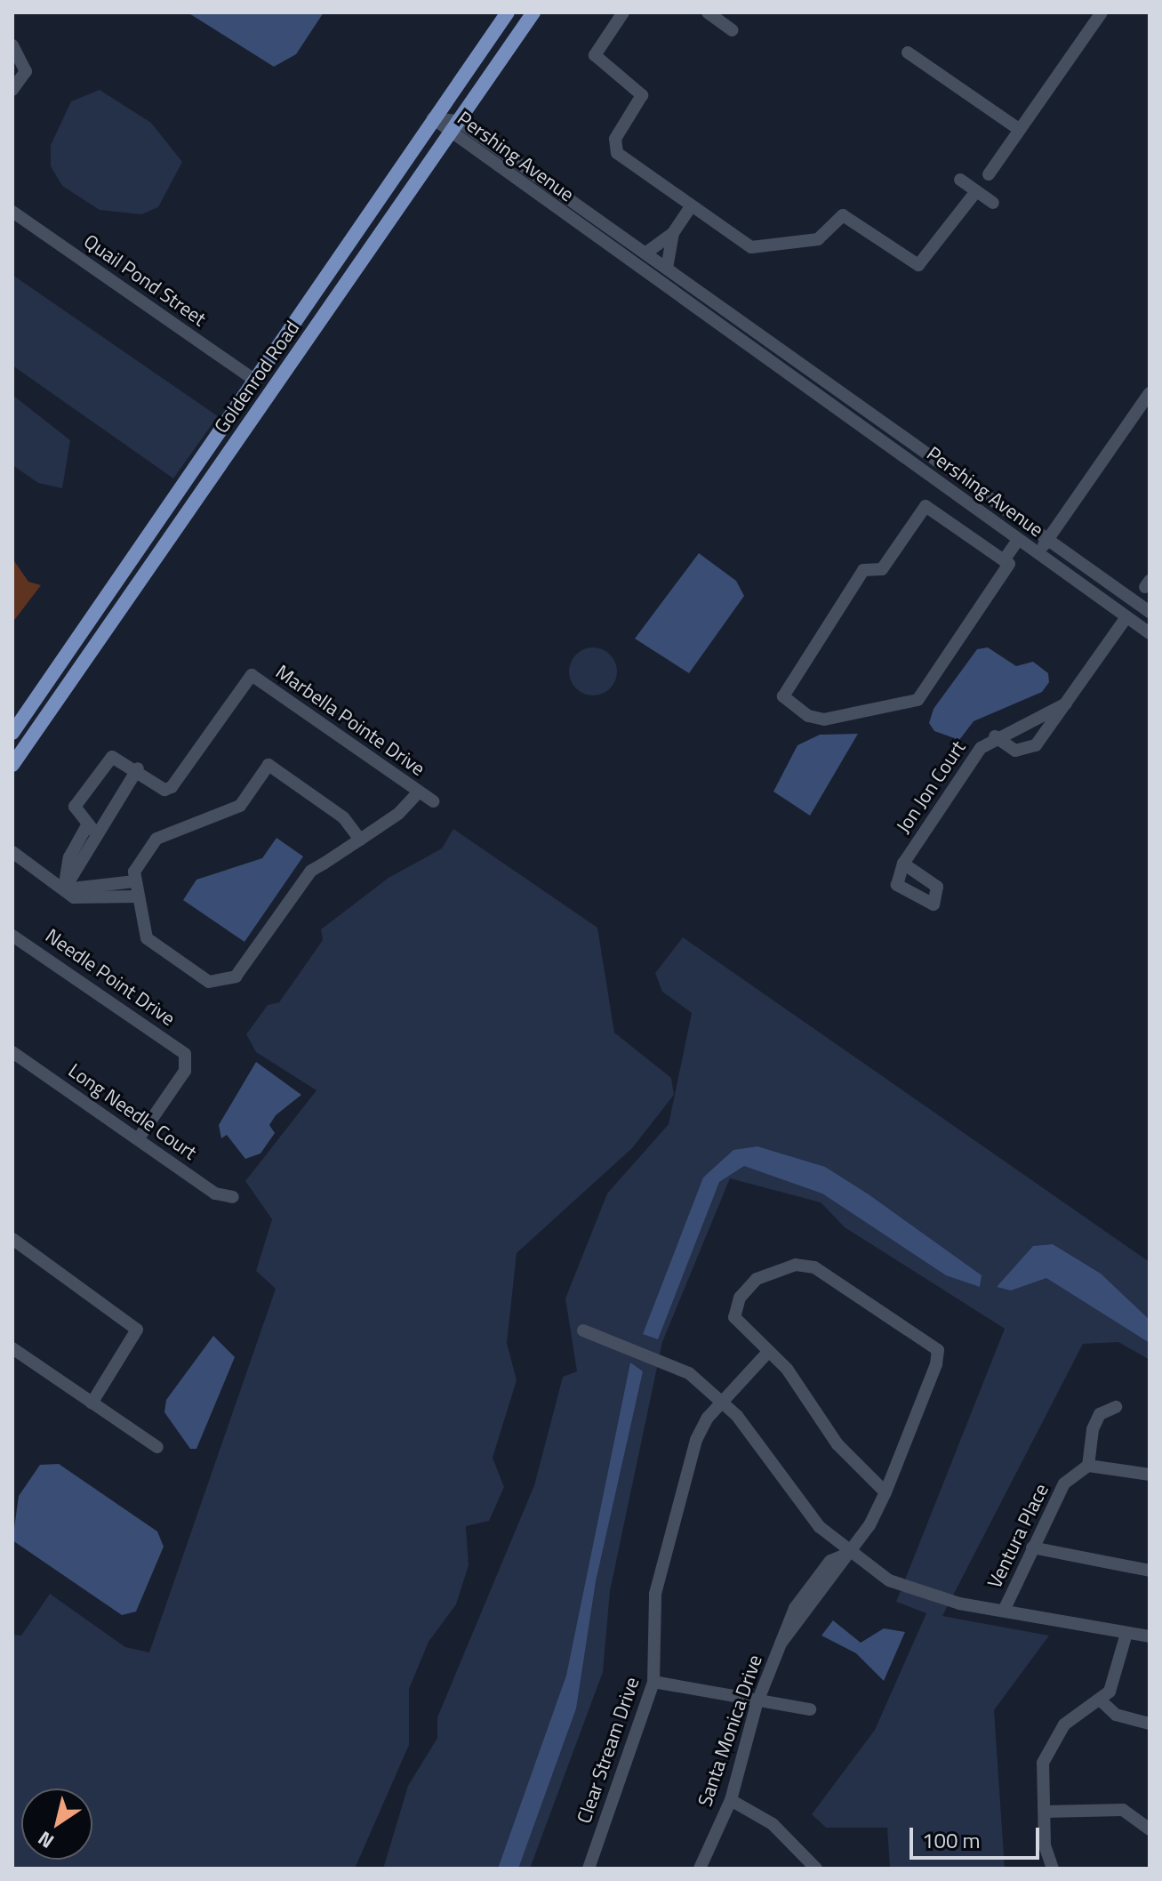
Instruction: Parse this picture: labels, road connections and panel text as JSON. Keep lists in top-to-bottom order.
{
  "streets": {
    "main road": ["Goldenrod Road"],
    "street": [
      "Pershing Avenue",
      "Quail Pond Street",
      "Marbella Pointe Drive",
      "Jon Jon Court",
      "Needle Point Drive",
      "Long Needle Court",
      "Ventura Place",
      "Santa Monica Drive",
      "Clear Stream Drive"
    ]
  },
  "crossings": [
    ["Pershing Avenue", "Goldenrod Road"],
    ["Pershing Avenue", "Jon Jon Court"],
    ["Quail Pond Street", "Goldenrod Road"],
    ["Needle Point Drive", "Long Needle Court"]
  ],
  "scale_bar": "100 m",
  "north": "bottom left"
}
